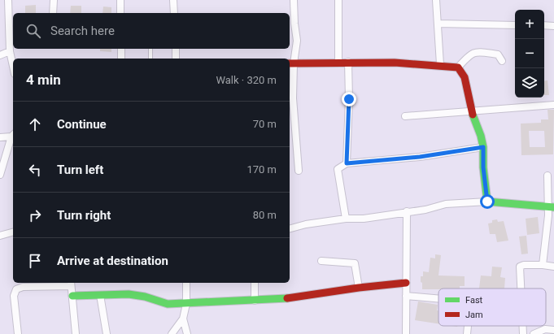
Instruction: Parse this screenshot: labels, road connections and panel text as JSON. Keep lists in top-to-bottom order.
{
  "legend": ["Fast", "Jam"],
  "page": {
    "map_buttons": ["+", "−"],
    "search": "Search here",
    "heading": ["4 min", "Walk · 320 m"],
    "list": [
      ["Continue", "70 m"],
      ["Turn left", "170 m"],
      ["Turn right", "80 m"],
      "Arrive at destination"
    ]
  }
}
